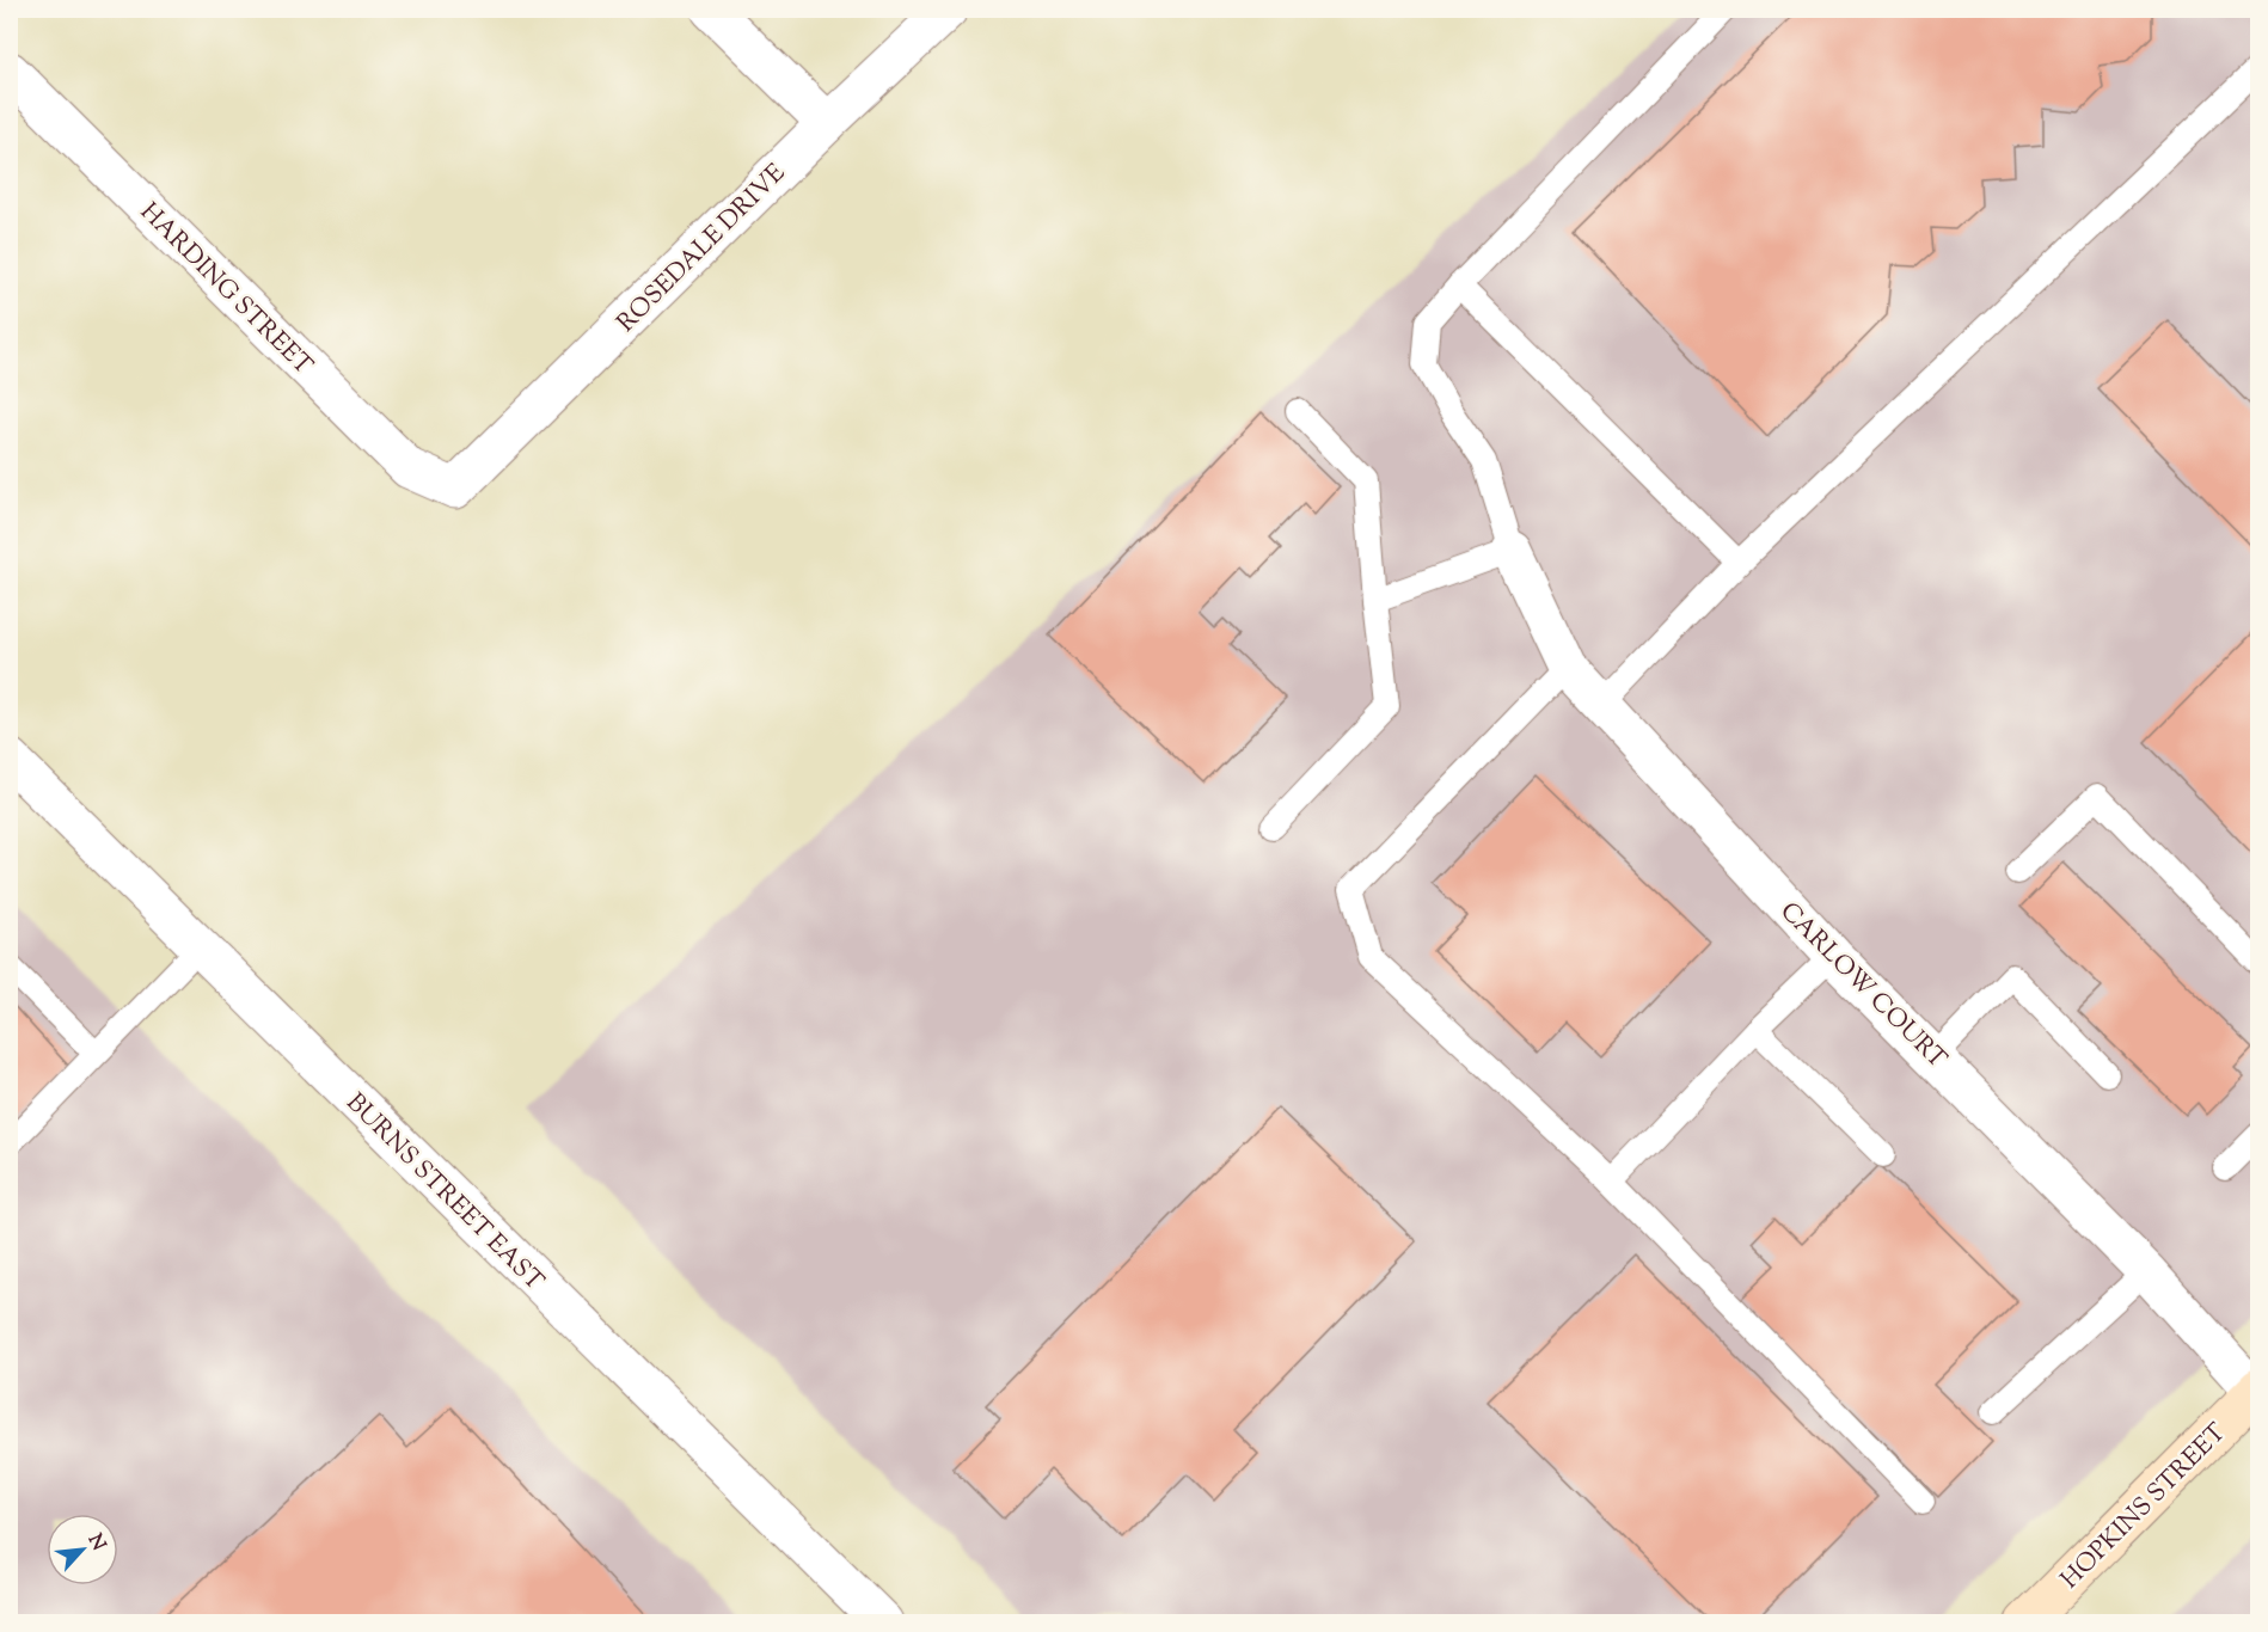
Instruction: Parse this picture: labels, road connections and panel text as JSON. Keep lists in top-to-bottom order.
{
  "streets": {
    "main road": ["HOPKINS STREET"],
    "street": [
      "ROSEDALE DRIVE",
      "HARDING STREET",
      "CARLOW COURT",
      "BURNS STREET EAST"
    ]
  },
  "crossings": [
    ["ROSEDALE DRIVE", "HARDING STREET"],
    ["CARLOW COURT", "HOPKINS STREET"]
  ],
  "north": "top right"
}
